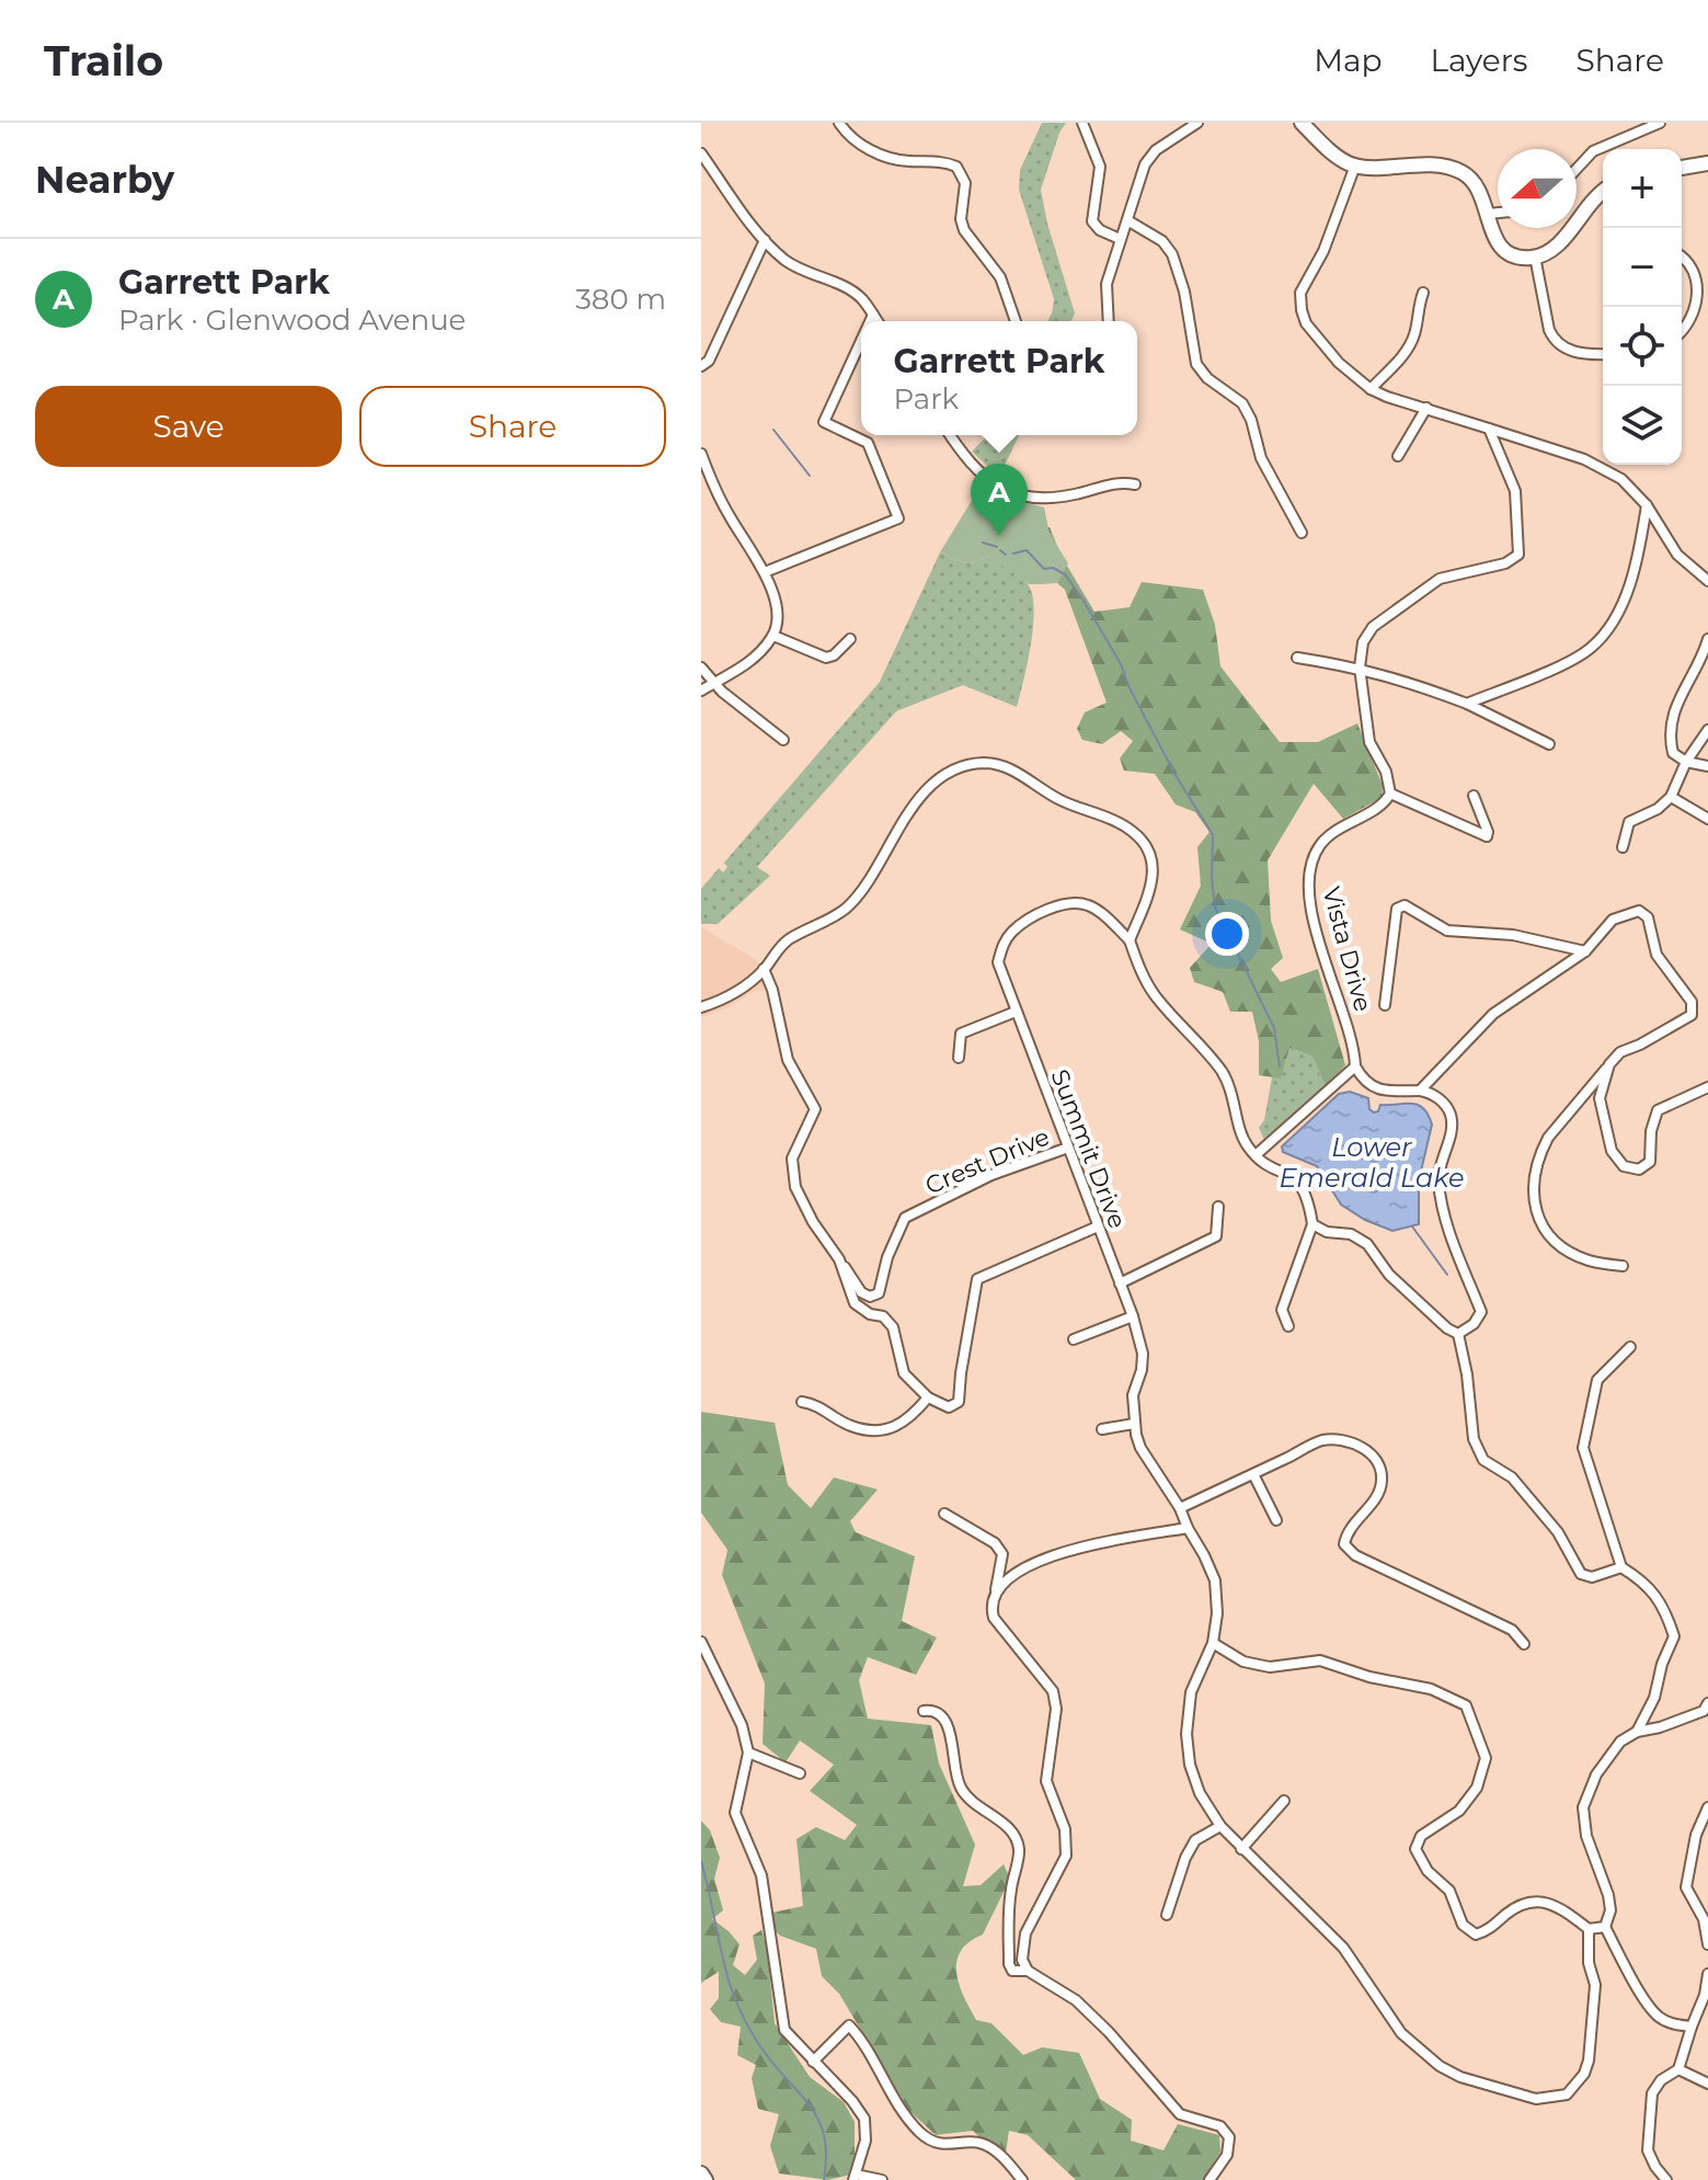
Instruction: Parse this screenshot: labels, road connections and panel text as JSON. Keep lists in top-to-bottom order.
{
  "streets": {
    "street": ["Vista Drive", "Summit Drive", "Crest Drive"]
  },
  "crossings": [
    ["Summit Drive", "Crest Drive"]
  ],
  "water": ["Lower Emerald Lake"],
  "north": "left",
  "page": {
    "header": "Trailo",
    "nav": ["Map", "Layers", "Share"],
    "heading": "Nearby",
    "map_buttons": ["+", "−"],
    "list": [
      {
        "mark": "A",
        "name": "Garrett Park",
        "note": "Park · Glenwood Avenue",
        "value": "380 m"
      }
    ],
    "popup": ["Garrett Park", "Park"],
    "buttons": ["Save", "Share"],
    "pins": "A"
  }
}
